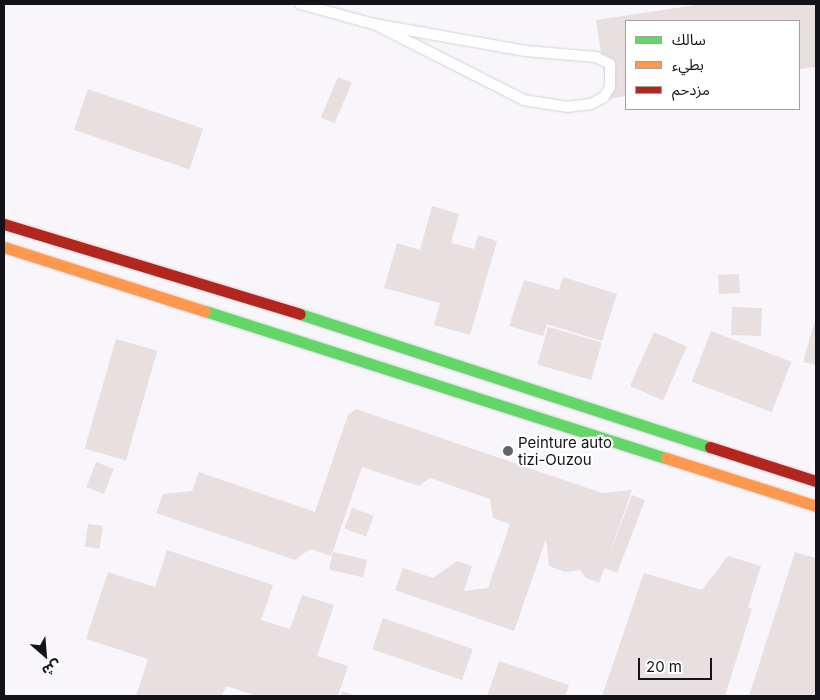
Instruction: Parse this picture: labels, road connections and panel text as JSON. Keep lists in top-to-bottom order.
{
  "places": ["Peinture auto tizi-Ouzou"],
  "legend": ["سالك", "بطيء", "مزدحم"],
  "scale_bar": "20 m",
  "north": "bottom right"
}
